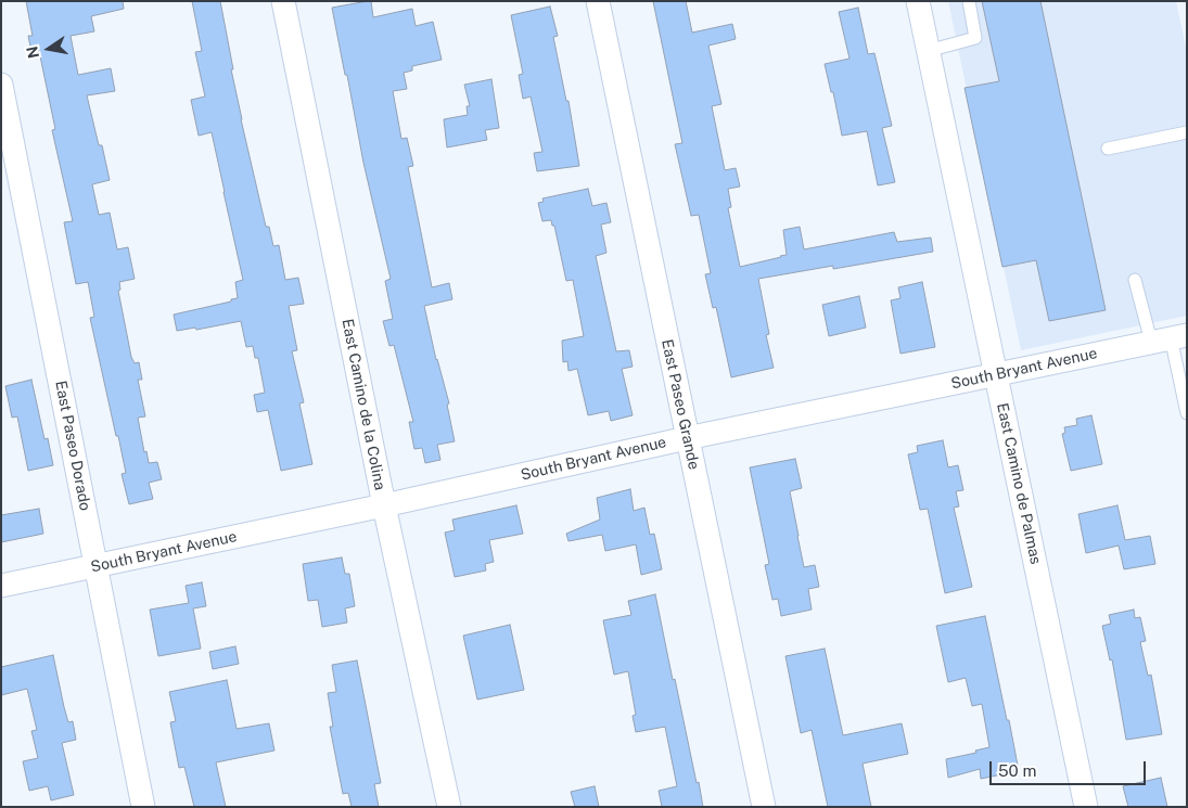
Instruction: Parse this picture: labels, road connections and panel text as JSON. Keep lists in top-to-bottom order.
{
  "streets": {
    "street": [
      "South Bryant Avenue",
      "East Camino de la Colina",
      "East Paseo Grande",
      "East Paseo Dorado",
      "East Camino de Palmas"
    ]
  },
  "crossings": [
    ["South Bryant Avenue", "East Camino de la Colina"],
    ["South Bryant Avenue", "East Paseo Grande"],
    ["South Bryant Avenue", "East Paseo Dorado"],
    ["South Bryant Avenue", "East Camino de Palmas"]
  ],
  "scale_bar": "50 m",
  "north": "left"
}
